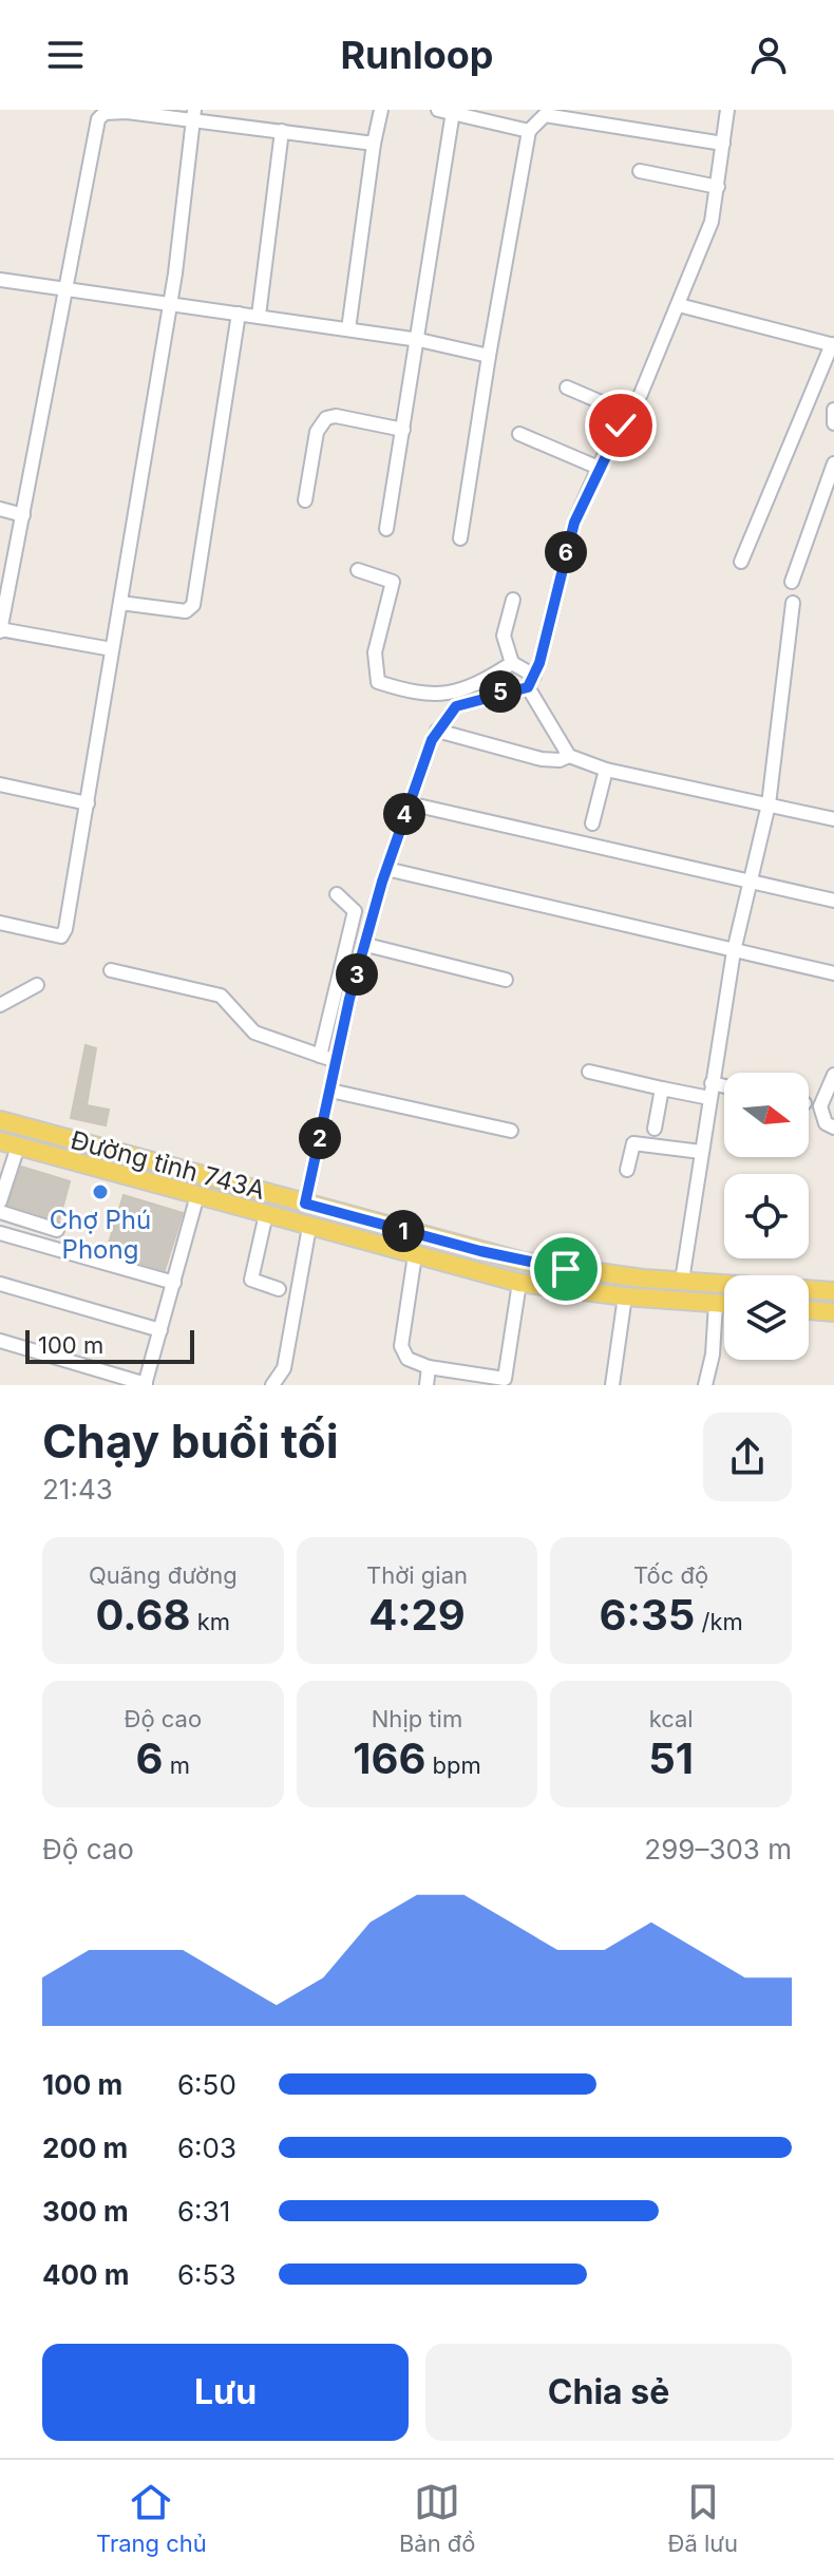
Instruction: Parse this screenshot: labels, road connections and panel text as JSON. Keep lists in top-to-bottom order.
{
  "streets": {
    "main road": ["Đường tỉnh 743A"]
  },
  "places": ["Chợ Phú Phong"],
  "scale_bar": "100 m",
  "north": "right",
  "page": {
    "header": "Runloop",
    "pins": [
      "6",
      "5",
      "4",
      "3",
      "2",
      "1"
    ],
    "scale": "100 m",
    "heading": ["Chạy buổi tối", "21:43"],
    "stats": [
      ["Quãng đường", "0.68 km"],
      ["Thời gian", "4:29"],
      ["Tốc độ", "6:35 /km"],
      ["Độ cao", "6 m"],
      ["Nhịp tim", "166 bpm"],
      ["kcal", "51"]
    ],
    "chart": ["Độ cao", "299–303 m"],
    "list": [
      {
        "name": "100 m",
        "note": "6:50"
      },
      {
        "name": "200 m",
        "note": "6:03"
      },
      {
        "name": "300 m",
        "note": "6:31"
      },
      {
        "name": "400 m",
        "note": "6:53"
      }
    ],
    "buttons": ["Lưu", "Chia sẻ"],
    "tabs": ["Trang chủ", "Bản đồ", "Đã lưu"]
  }
}
